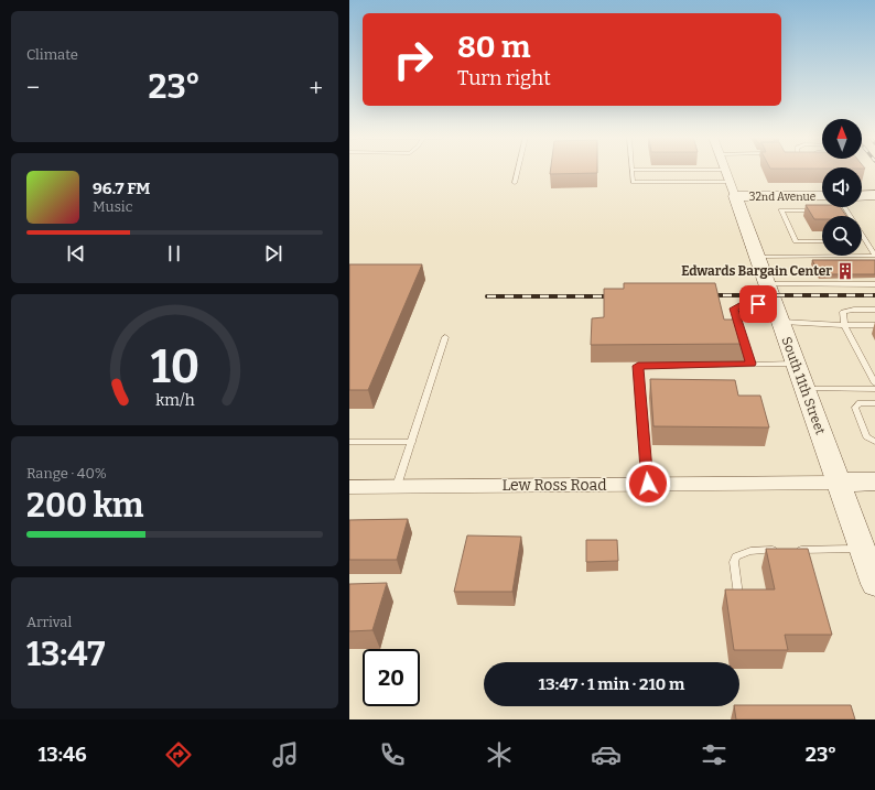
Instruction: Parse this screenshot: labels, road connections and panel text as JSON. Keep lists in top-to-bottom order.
{
  "streets": {
    "street": ["32nd Avenue", "South 11th Street", "Lew Ross Road"]
  },
  "crossings": [
    ["32nd Avenue", "South 11th Street"],
    ["South 11th Street", "Lew Ross Road"]
  ],
  "places": {
    "building": ["Edwards Bargain Center"]
  },
  "north": "top",
  "page": {
    "tile": [
      "Climate",
      ["Range · 40%", "200 km"],
      ["Arrival", "13:47"]
    ],
    "turn": ["80 m", "Turn right"],
    "heat": ["−", "23°", "+"],
    "song": ["96.7 FM", "Music"],
    "limit": "20",
    "trip": "13:47 · 1 min · 210 m",
    "tabs": ["13:46", "23°"],
    "gauge": ["10", "km/h"]
  }
}
